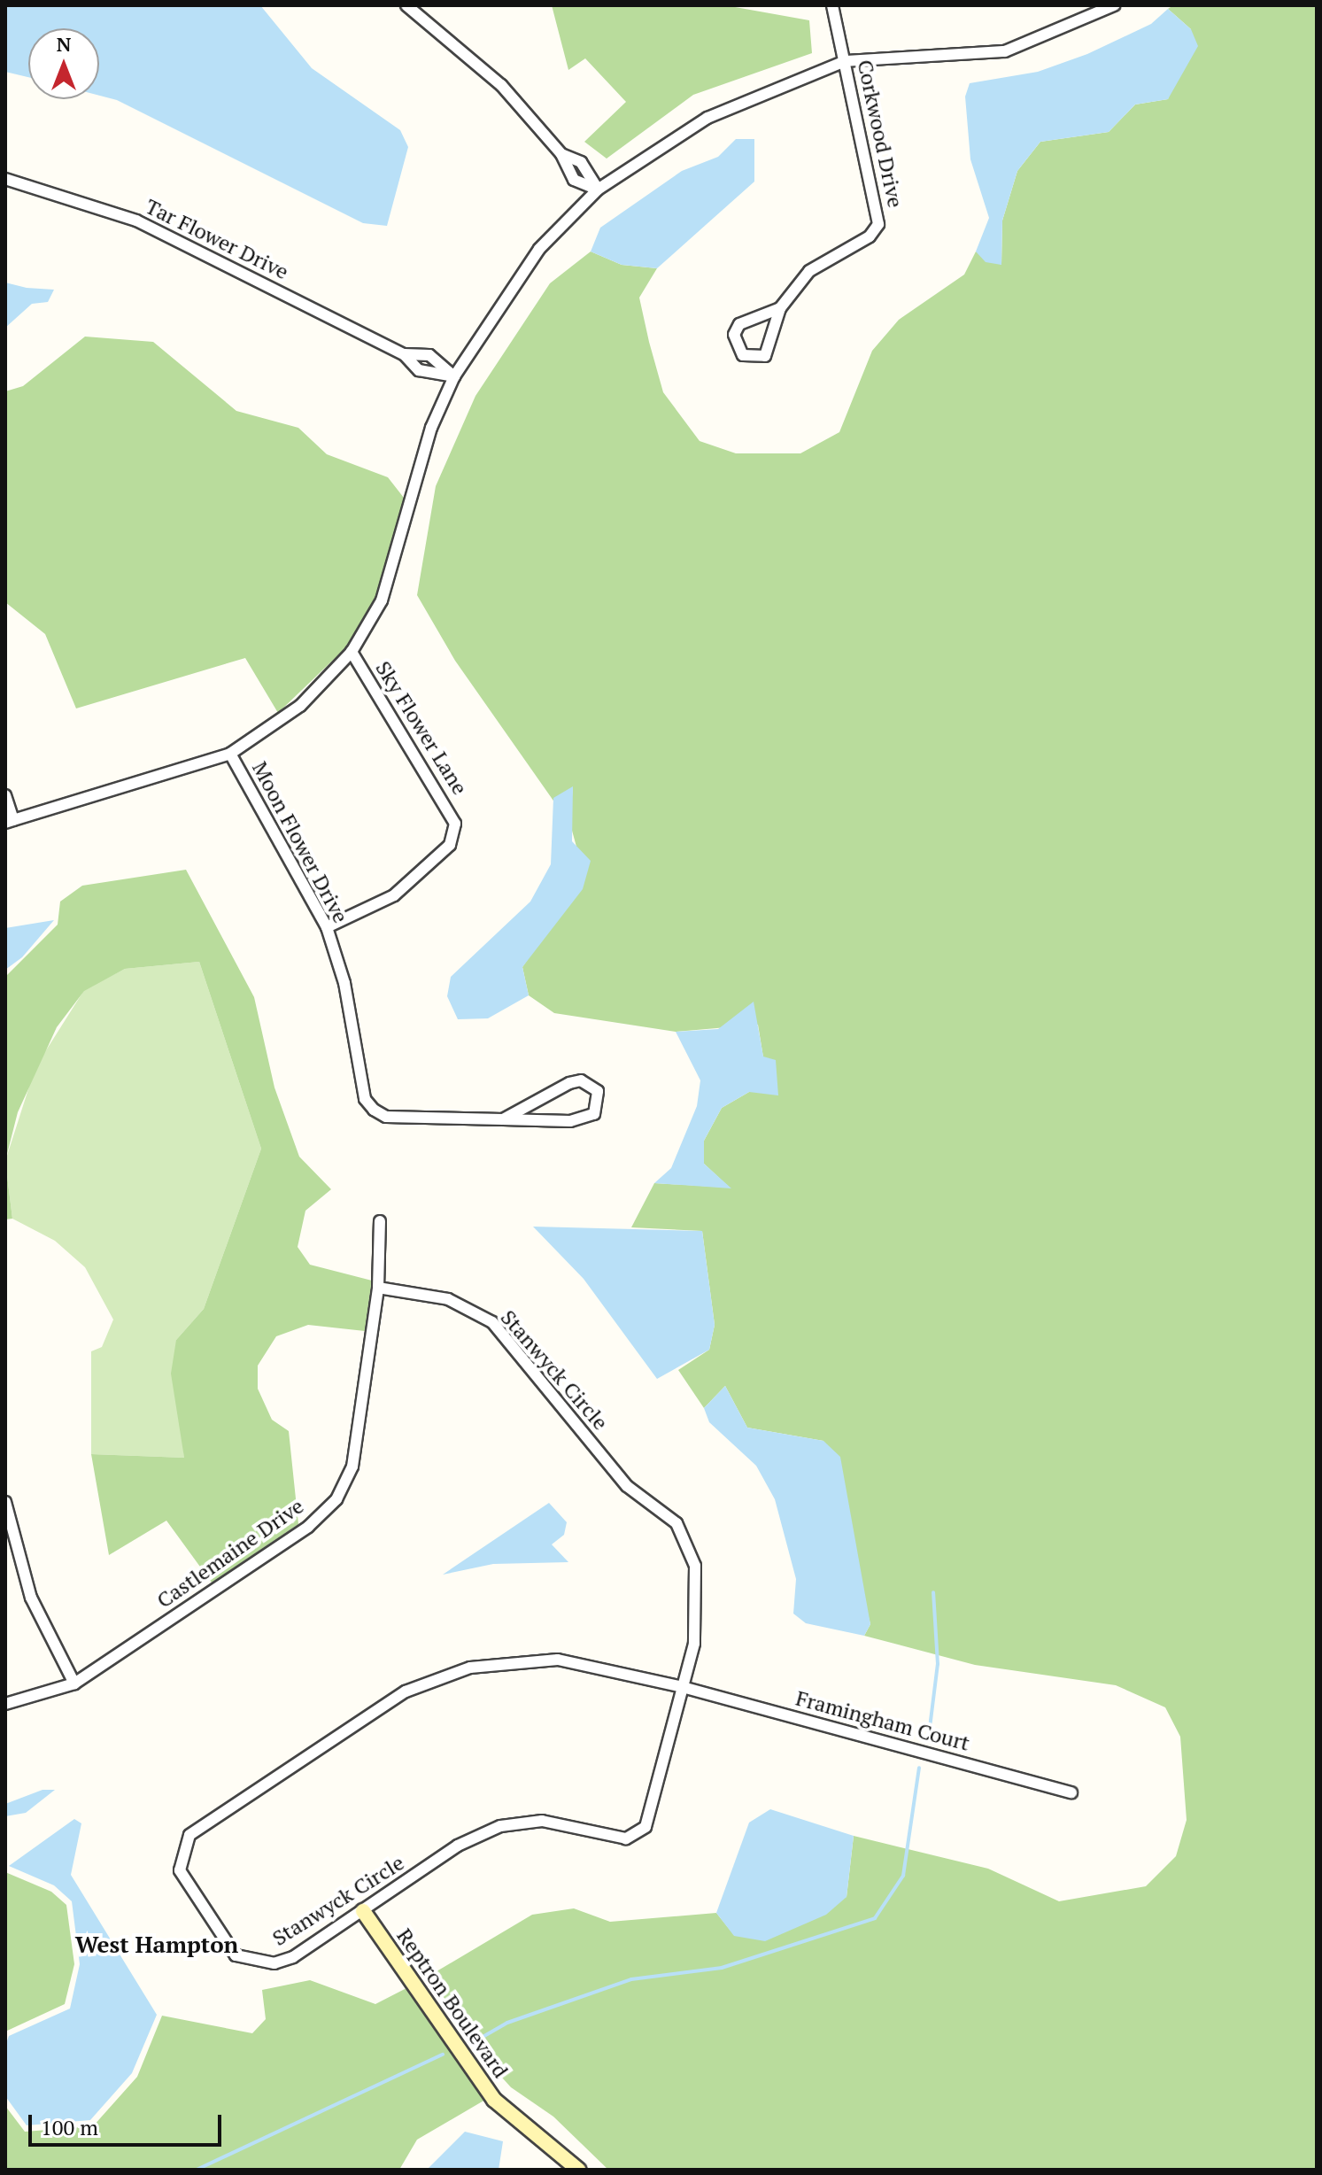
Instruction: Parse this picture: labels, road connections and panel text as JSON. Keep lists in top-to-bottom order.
{
  "streets": {
    "street": [
      "Corkwood Drive",
      "Tar Flower Drive",
      "Sky Flower Lane",
      "Moon Flower Drive",
      "Stanwyck Circle",
      "Castlemaine Drive",
      "Framingham Court",
      "Reptron Boulevard"
    ]
  },
  "crossings": [
    ["Sky Flower Lane", "Moon Flower Drive"],
    ["Stanwyck Circle", "Castlemaine Drive"],
    ["Stanwyck Circle", "Framingham Court"],
    ["Stanwyck Circle", "Reptron Boulevard"]
  ],
  "districts": ["West Hampton"],
  "scale_bar": "100 m",
  "north": "top"
}
